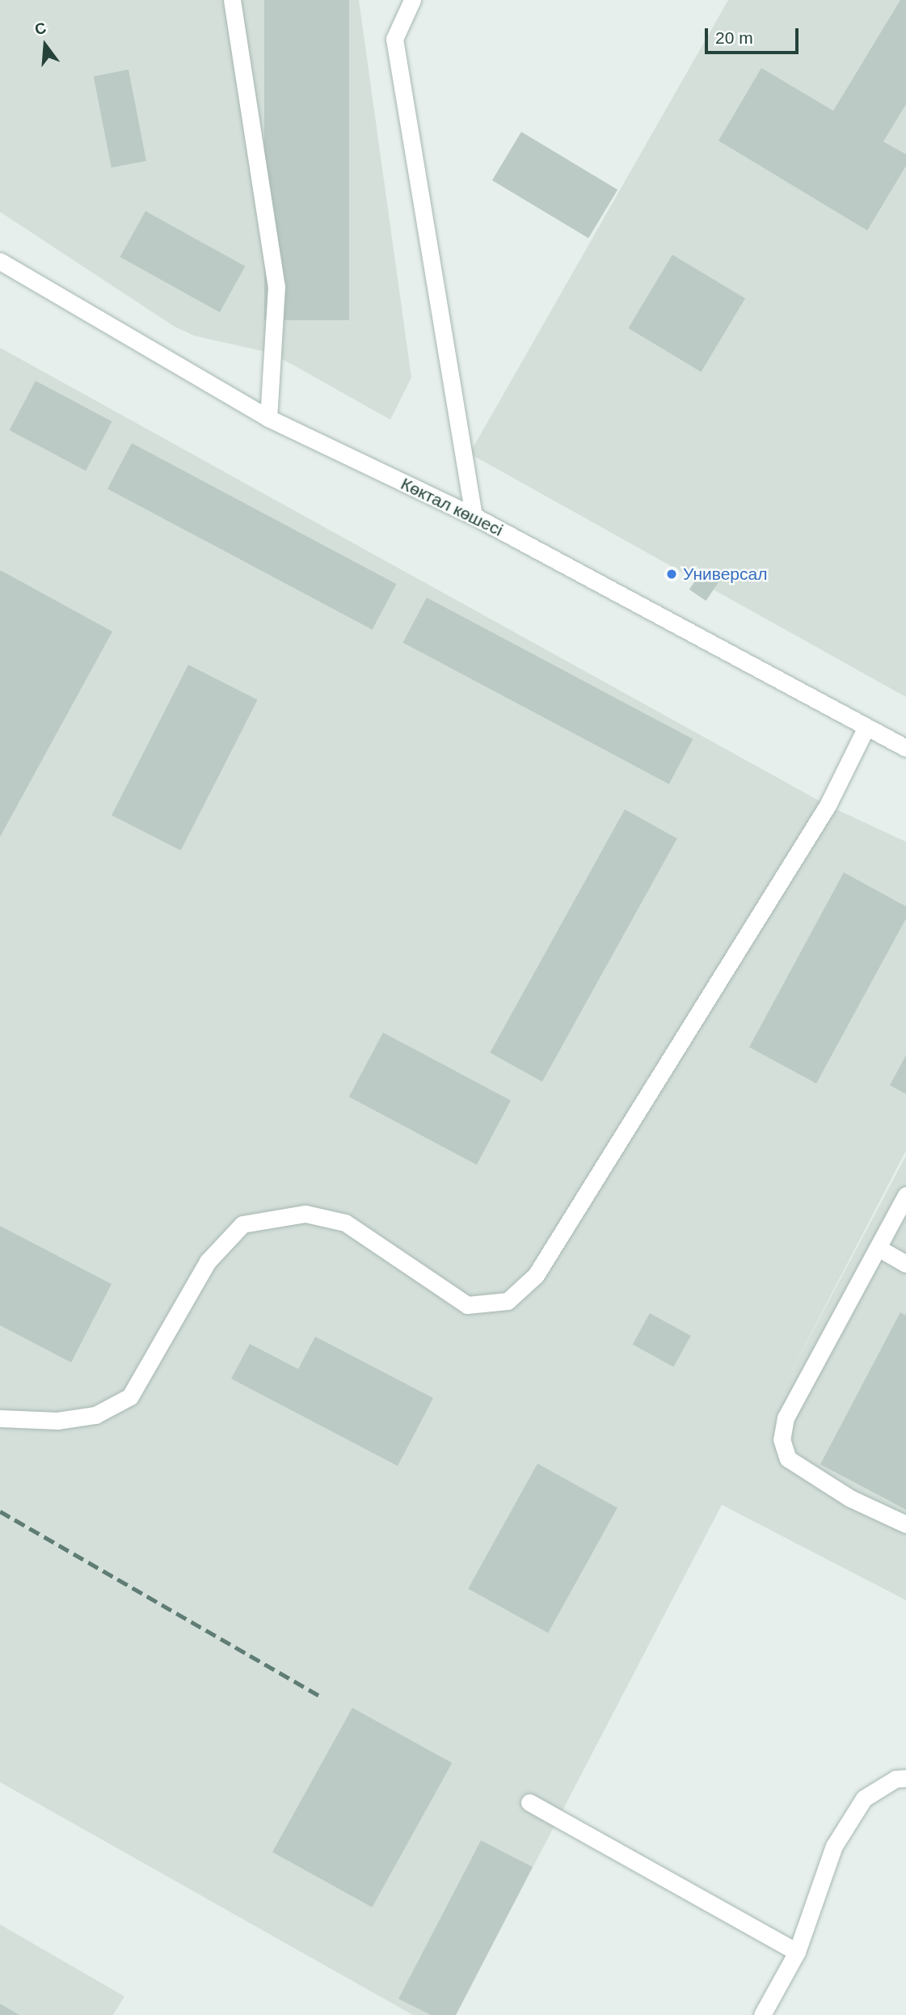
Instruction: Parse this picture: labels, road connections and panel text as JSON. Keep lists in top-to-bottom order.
{
  "streets": {
    "lane": ["Көктал көшесі"]
  },
  "places": ["Универсал"],
  "scale_bar": "20 m",
  "north": "top"
}
